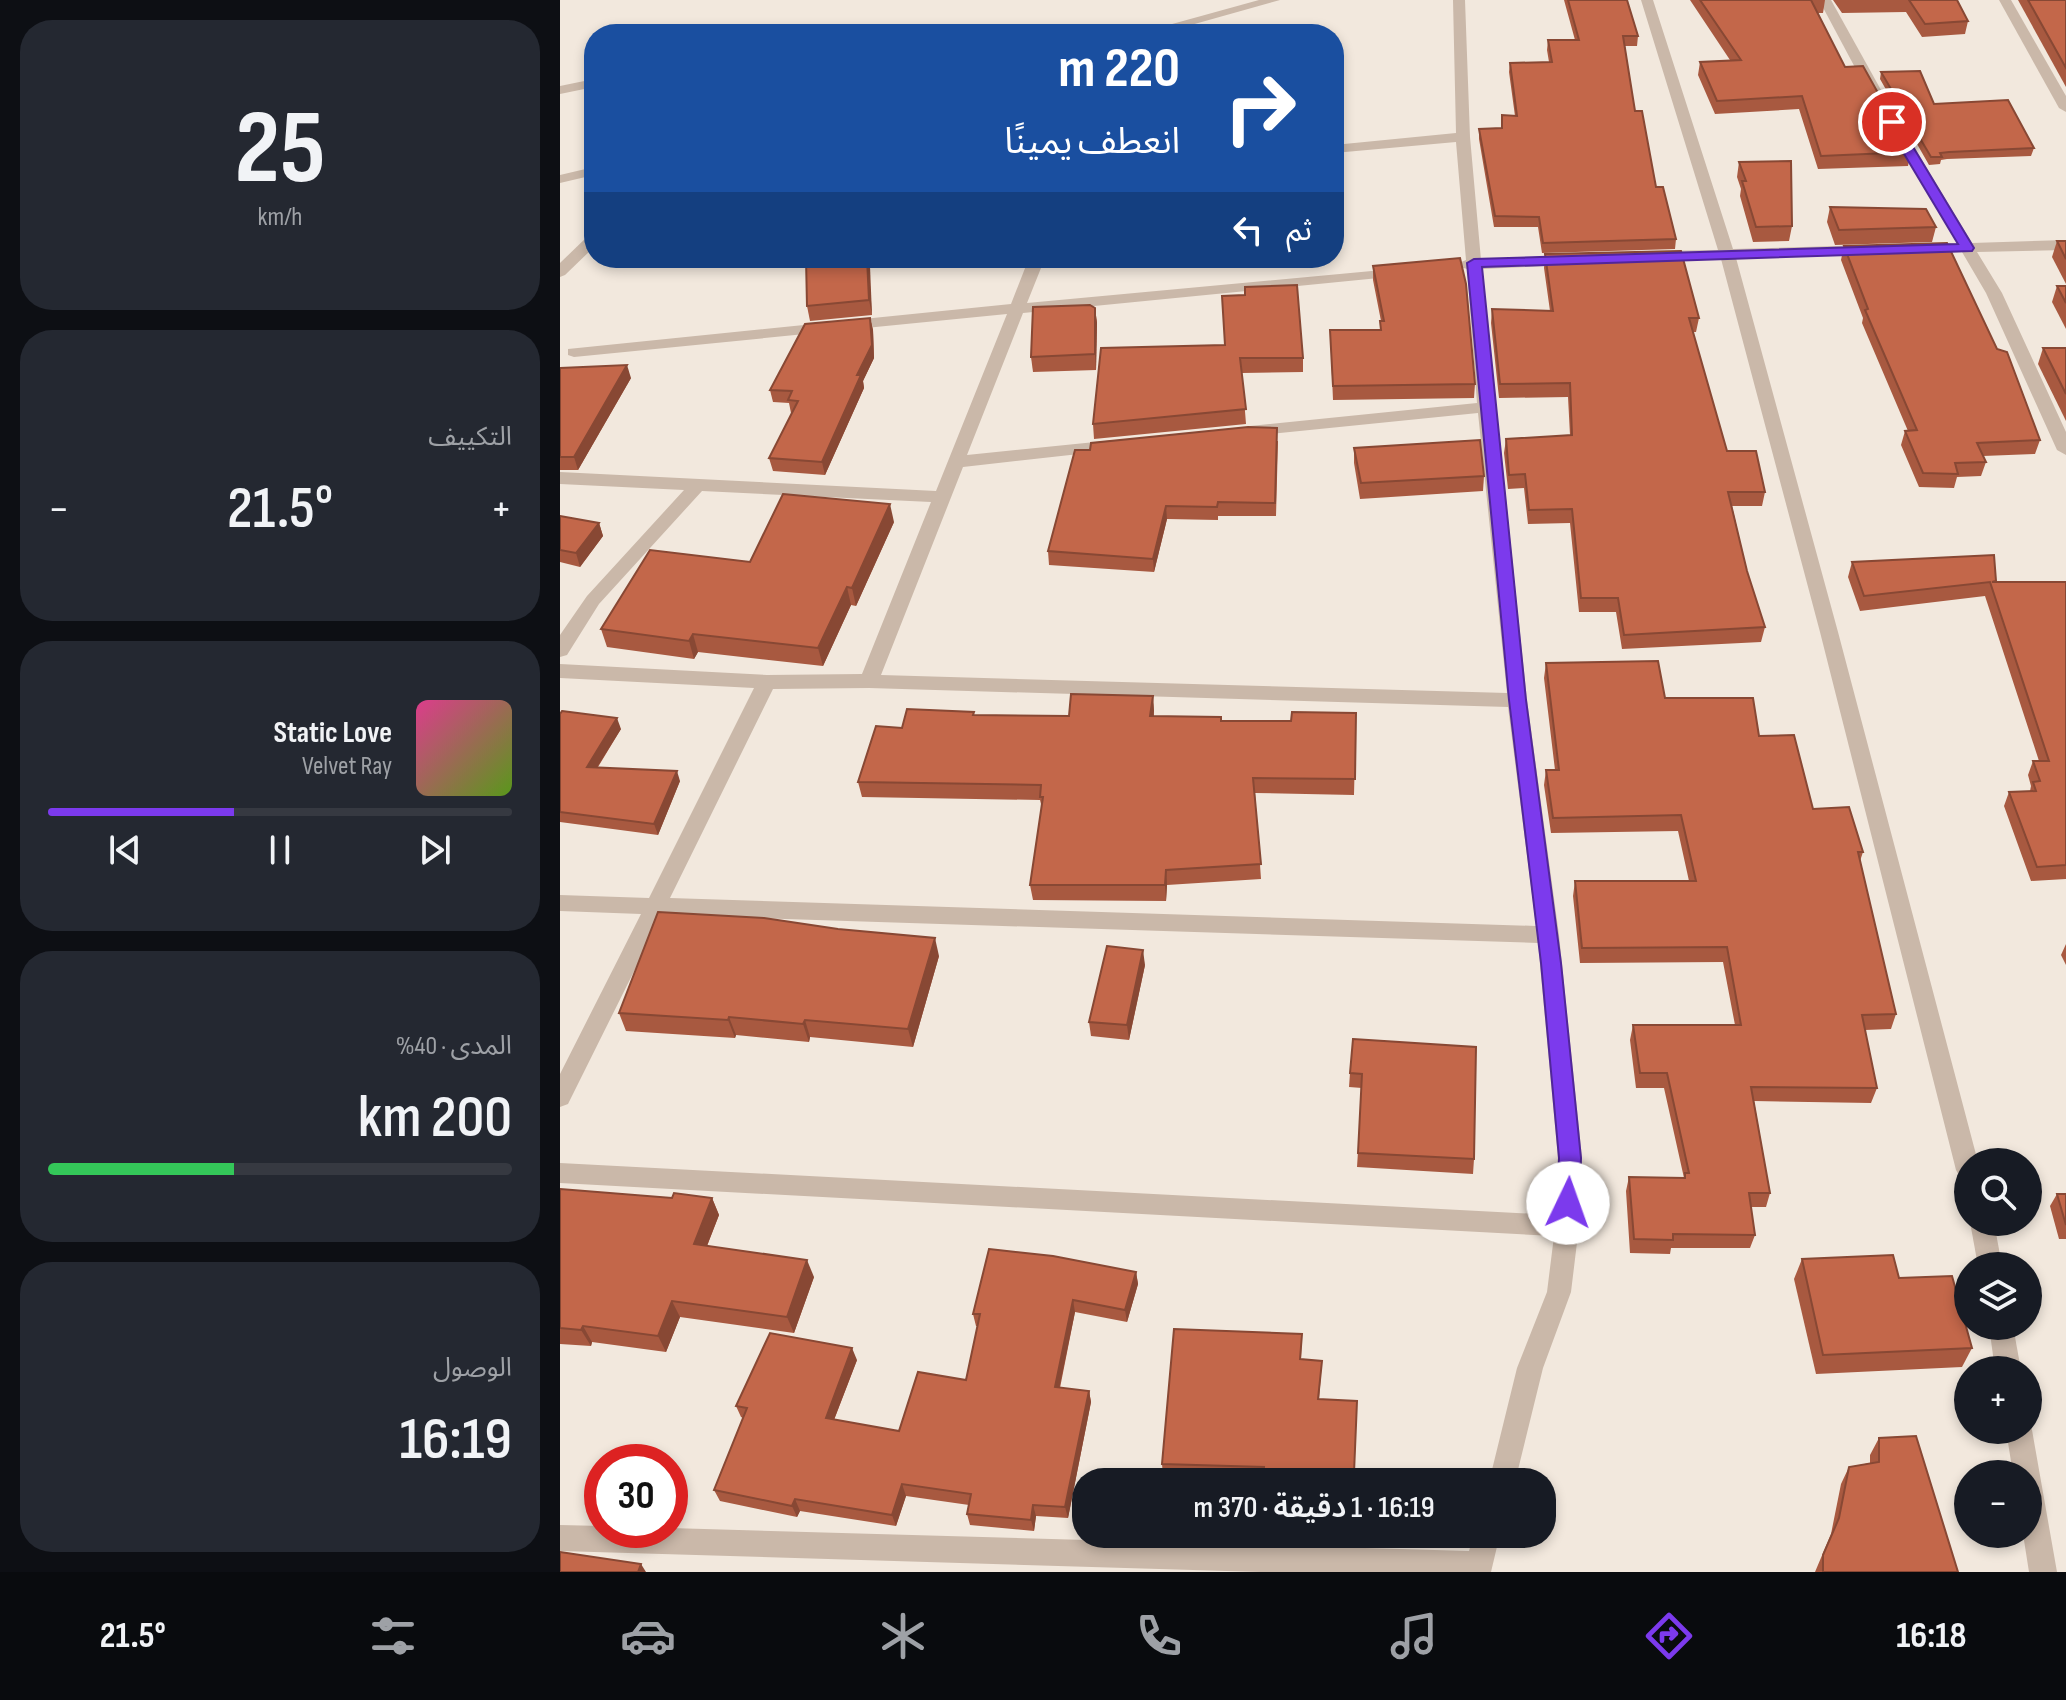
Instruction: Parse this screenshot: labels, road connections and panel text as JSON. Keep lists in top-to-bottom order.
{
  "page": {
    "tile": [
      ["25", "km/h"],
      "التكييف",
      ["المدى · 40%", "200 km"],
      ["الوصول", "16:19"]
    ],
    "turn": ["220 m", "انعطف يمينًا"],
    "then": "ثم",
    "heat": ["−", "21.5°", "+"],
    "song": ["Static Love", "Velvet Ray"],
    "map_buttons": ["+", "−"],
    "limit": "30",
    "trip": "16:19 · 1 دقيقة · 370 m",
    "tabs": ["16:18", "21.5°"]
  }
}
